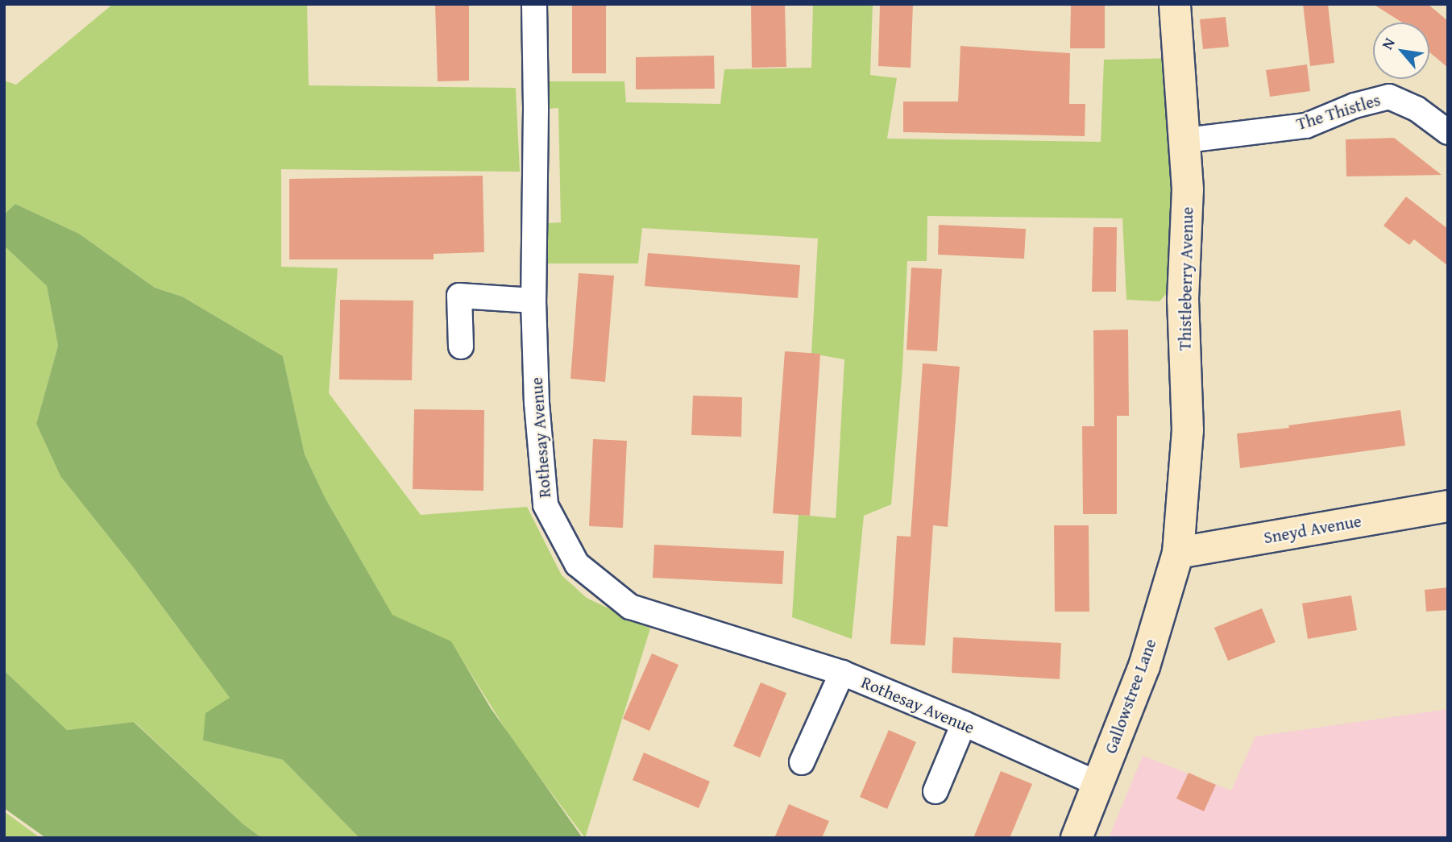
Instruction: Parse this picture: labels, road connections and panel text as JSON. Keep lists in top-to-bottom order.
{
  "streets": {
    "street": [
      "The Thistles",
      "Thistleberry Avenue",
      "Rothesay Avenue",
      "Sneyd Avenue",
      "Gallowstree Lane"
    ]
  },
  "crossings": [
    ["The Thistles", "Thistleberry Avenue"],
    ["Thistleberry Avenue", "Sneyd Avenue"],
    ["Thistleberry Avenue", "Gallowstree Lane"],
    ["Rothesay Avenue", "Gallowstree Lane"],
    ["Sneyd Avenue", "Gallowstree Lane"]
  ],
  "north": "top left"
}
